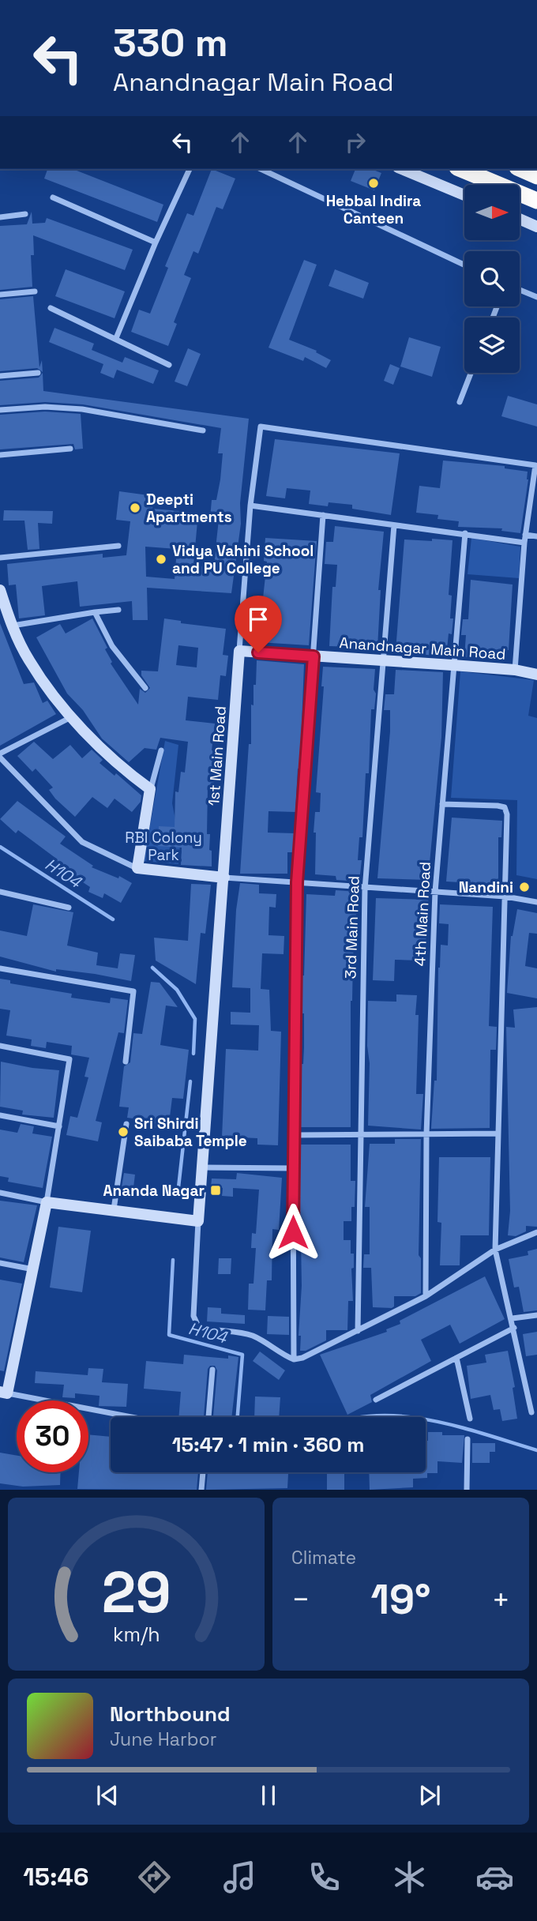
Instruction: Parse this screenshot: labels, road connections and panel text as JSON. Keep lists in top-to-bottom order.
{
  "streets": {
    "street": [
      "Anandnagar Main Road",
      "1st Main Road",
      "4th Main Road",
      "3rd Main Road"
    ]
  },
  "crossings": [
    ["Anandnagar Main Road", "1st Main Road"],
    ["Anandnagar Main Road", "4th Main Road"],
    ["Anandnagar Main Road", "3rd Main Road"]
  ],
  "water": ["H104"],
  "parks": ["RBI Colony Park"],
  "places": {
    "other": [
      "Hebbal Indira Canteen",
      "Deepti Apartments",
      "Vidya Vahini School and PU College",
      "Nandini",
      "Sri Shirdi Saibaba Temple"
    ],
    "transit": ["Ananda Nagar"]
  },
  "north": "right",
  "page": {
    "turn": ["330 m", "Anandnagar Main Road"],
    "limit": "30",
    "trip": "15:47 · 1 min · 360 m",
    "tile": "Climate",
    "heat": ["−", "19°", "+"],
    "song": ["Northbound", "June Harbor"],
    "tabs": "15:46",
    "gauge": ["29", "km/h"]
  }
}
